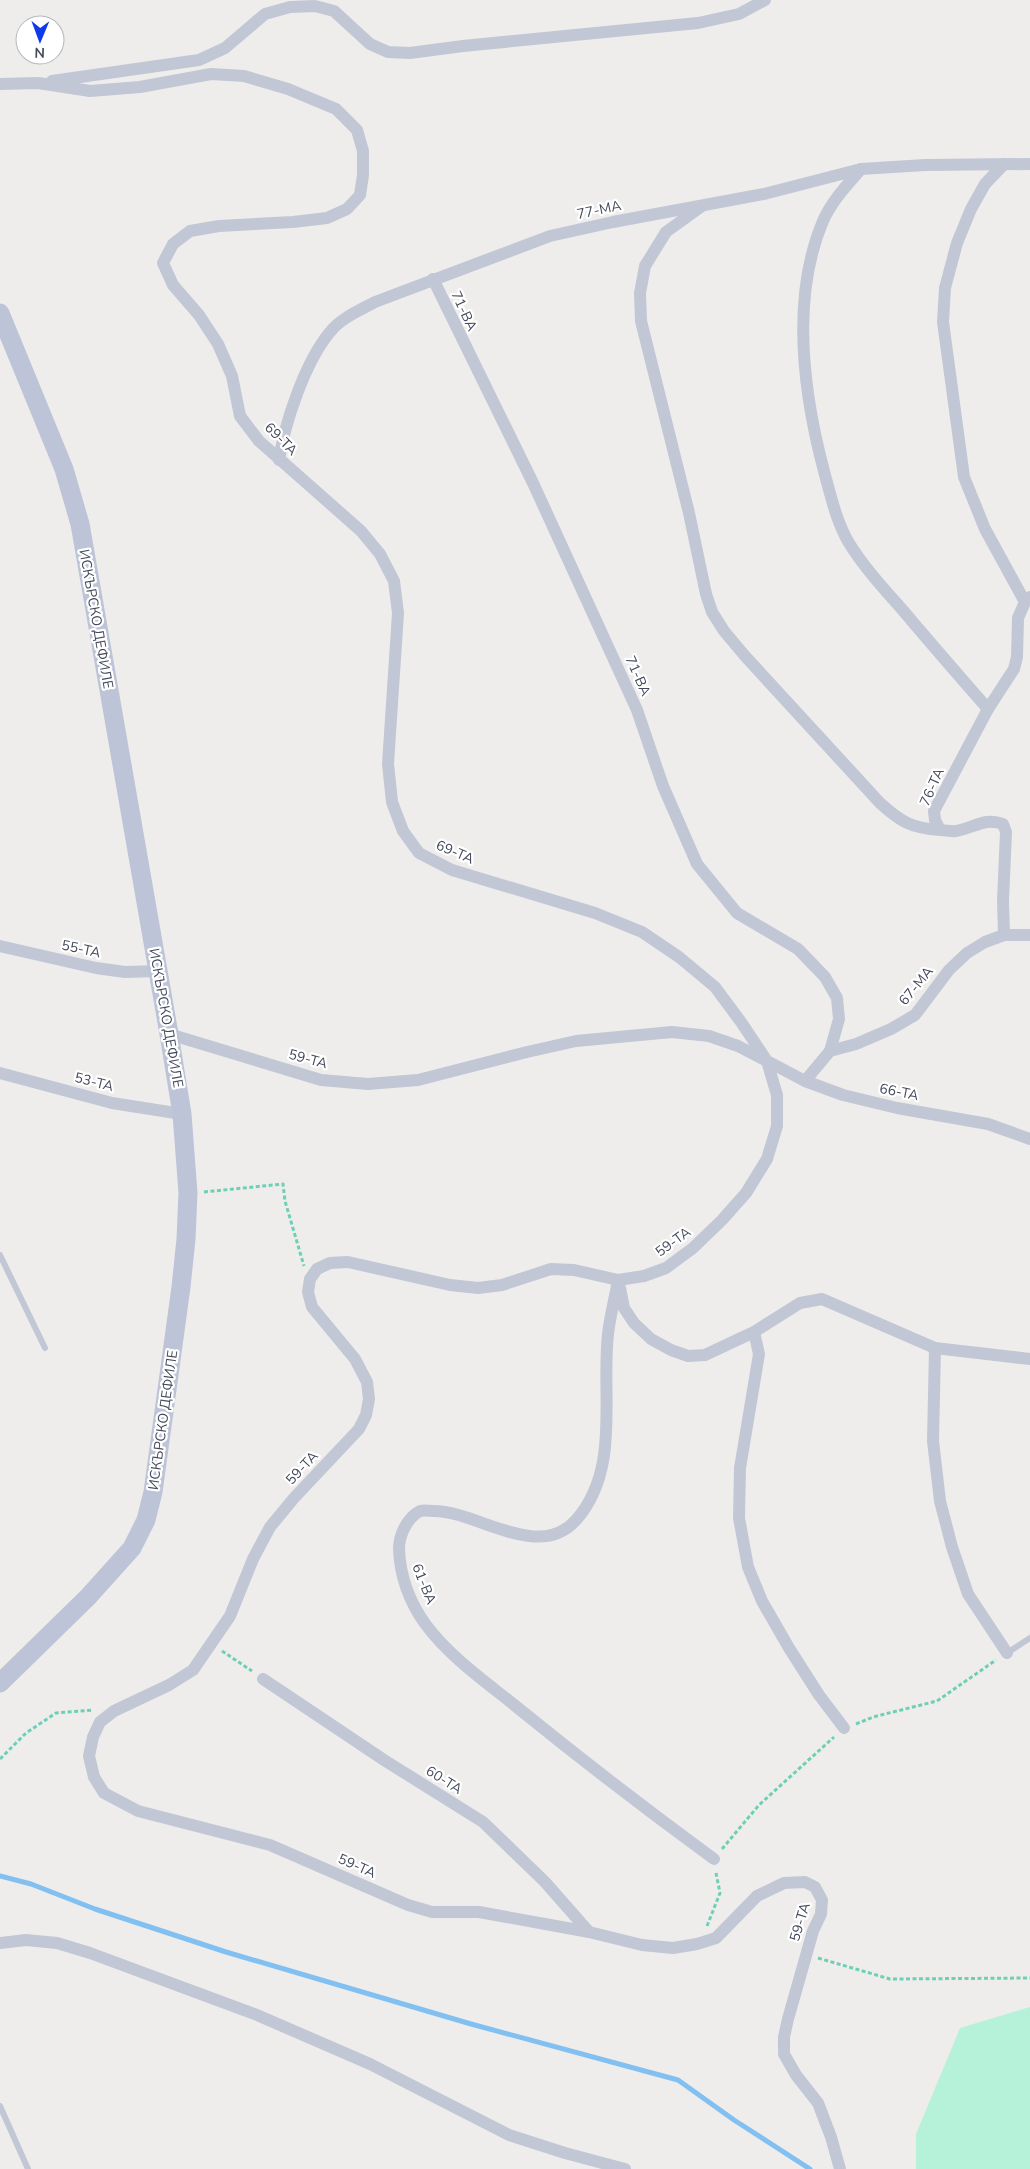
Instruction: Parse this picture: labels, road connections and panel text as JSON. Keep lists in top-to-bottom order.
{
  "streets": {
    "main road": ["ИСКЪРСКО ДЕФИЛЕ"],
    "street": [
      "77-МА",
      "71-ВА",
      "69-ТА",
      "76-ТА",
      "55-ТА",
      "67-МА",
      "59-ТА",
      "53-ТА",
      "66-ТА",
      "61-ВА",
      "60-ТА"
    ]
  },
  "crossings": [
    ["77-МА", "71-ВА"],
    ["77-МА", "69-ТА"],
    ["71-ВА", "67-МА"],
    ["69-ТА", "59-ТА"],
    ["69-ТА", "66-ТА"],
    ["ИСКЪРСКО ДЕФИЛЕ", "55-ТА"],
    ["ИСКЪРСКО ДЕФИЛЕ", "59-ТА"],
    ["ИСКЪРСКО ДЕФИЛЕ", "53-ТА"],
    ["59-ТА", "66-ТА"],
    ["59-ТА", "61-ВА"],
    ["59-ТА", "60-ТА"]
  ],
  "north": "bottom"
}
